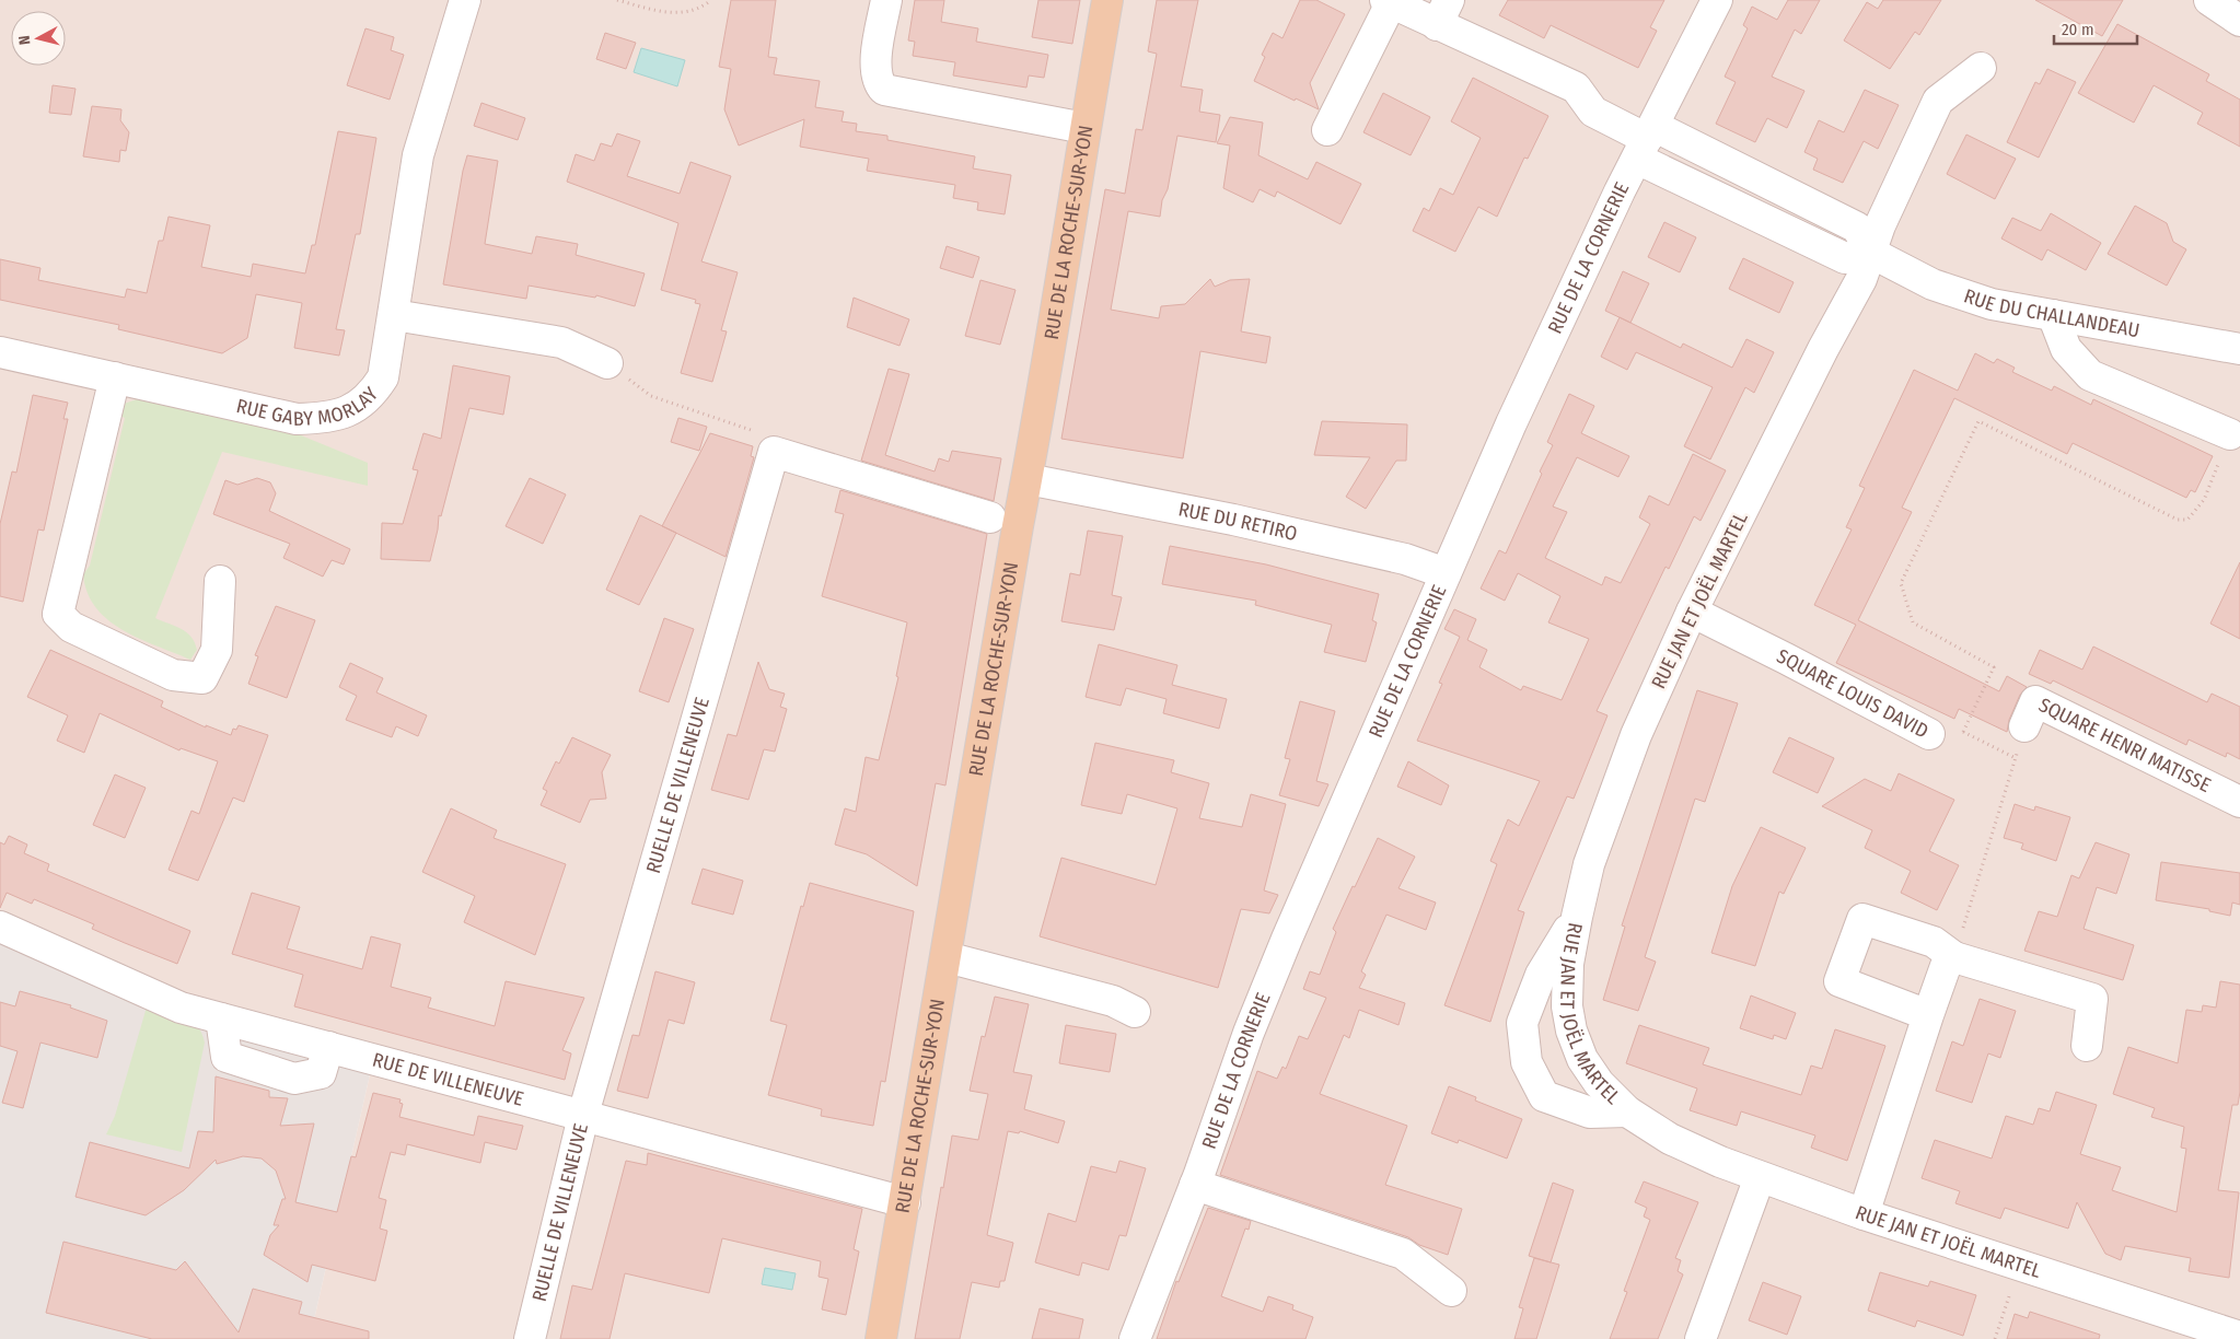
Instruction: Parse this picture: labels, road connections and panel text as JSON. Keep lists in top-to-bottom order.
{
  "streets": {
    "main road": ["RUE DE LA ROCHE-SUR-YON"],
    "street": [
      "RUE DE LA CORNERIE",
      "RUE DU CHALLANDEAU",
      "RUE GABY MORLAY",
      "RUE DU RETIRO",
      "RUE JAN ET JOËL MARTEL",
      "SQUARE LOUIS DAVID",
      "SQUARE HENRI MATISSE",
      "RUELLE DE VILLENEUVE",
      "RUE DE VILLENEUVE"
    ]
  },
  "crossings": [
    ["RUE DE LA ROCHE-SUR-YON", "RUE DU RETIRO"],
    ["RUE DE LA ROCHE-SUR-YON", "RUE DE VILLENEUVE"],
    ["RUE DE LA CORNERIE", "RUE DU RETIRO"],
    ["RUE DU CHALLANDEAU", "RUE JAN ET JOËL MARTEL"],
    ["RUE JAN ET JOËL MARTEL", "SQUARE LOUIS DAVID"],
    ["RUELLE DE VILLENEUVE", "RUE DE VILLENEUVE"]
  ],
  "scale_bar": "20 m",
  "north": "left"
}
